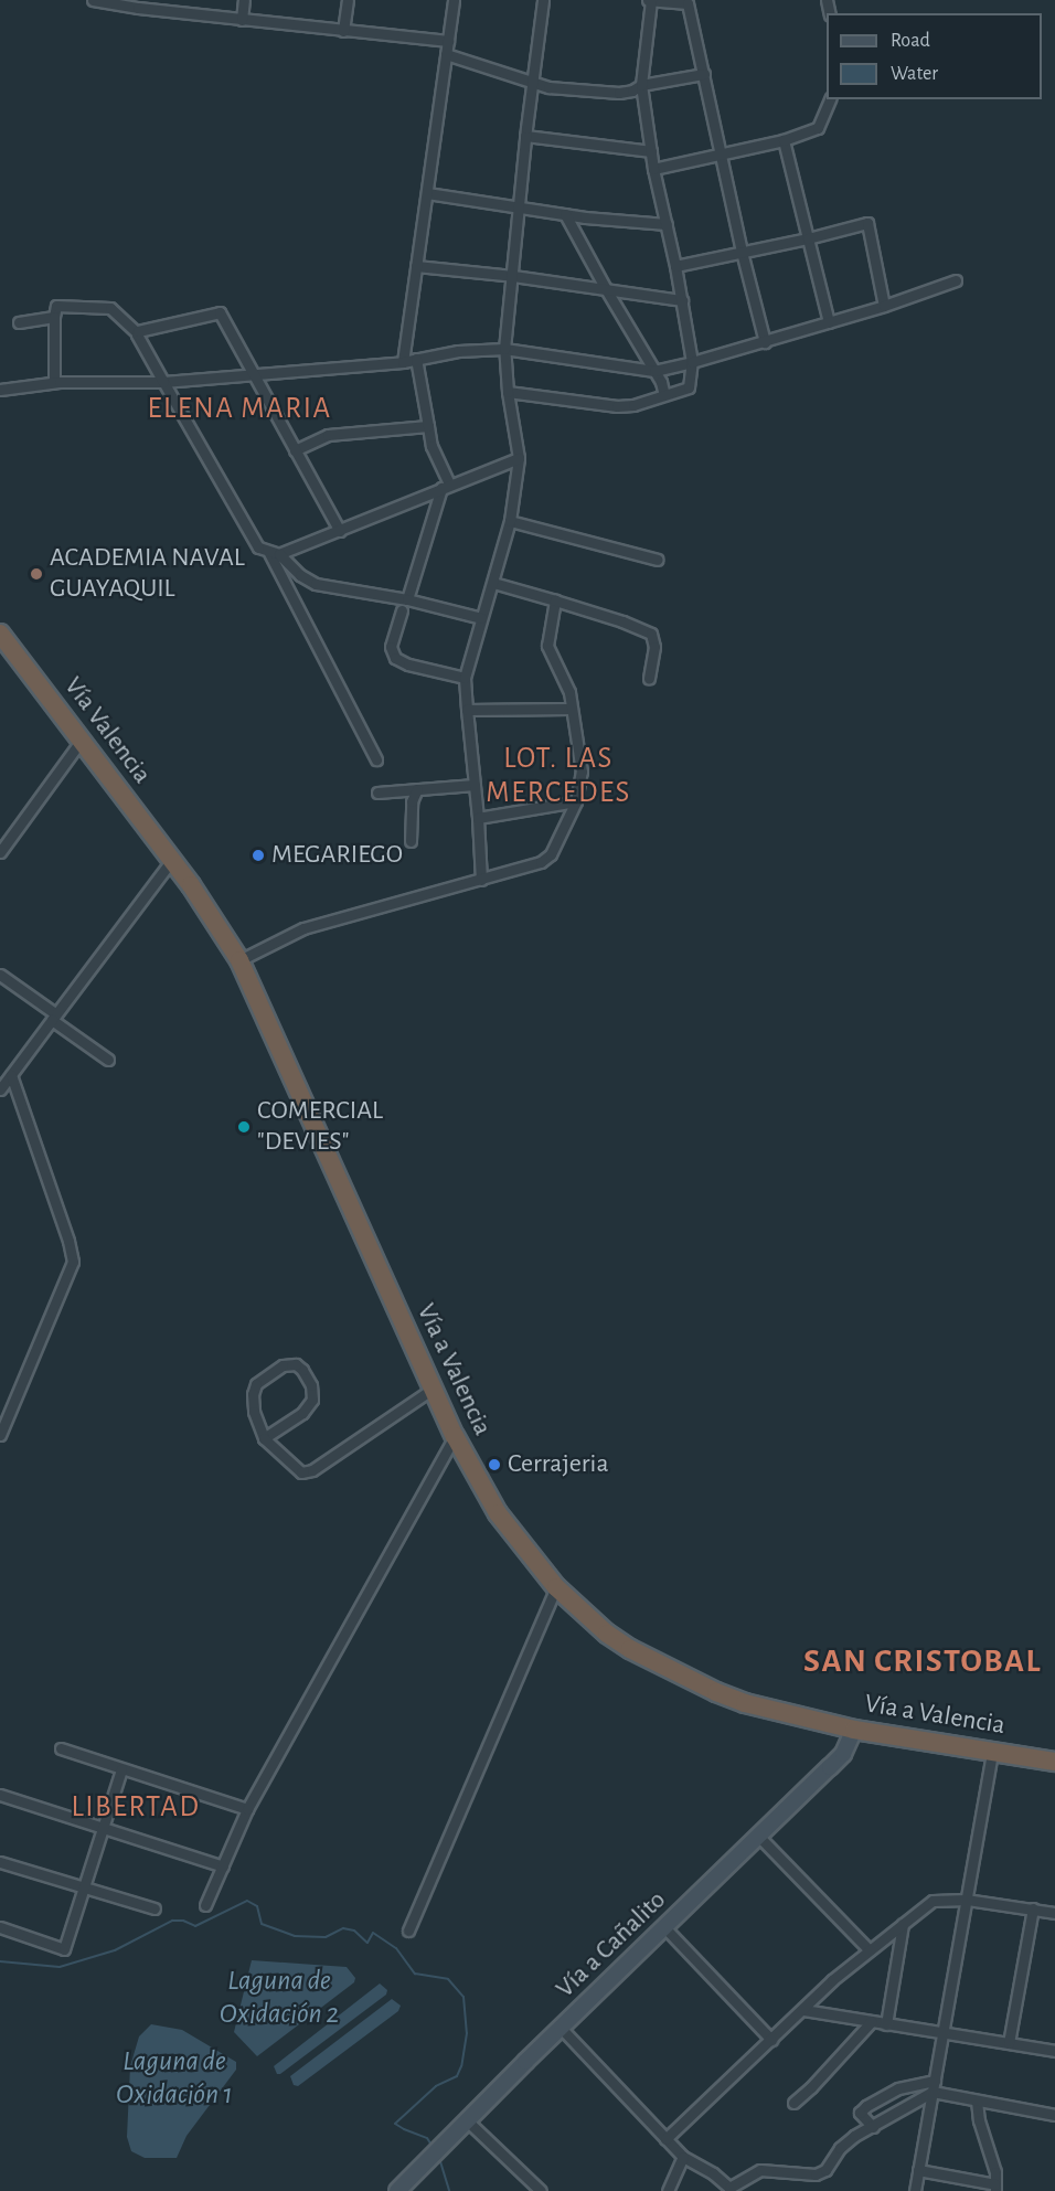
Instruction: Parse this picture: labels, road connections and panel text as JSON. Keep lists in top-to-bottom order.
{
  "streets": {
    "highway": ["Vía Valencia", "Vía a Valencia"],
    "main road": ["Vía a Cañalito"]
  },
  "crossings": [
    ["Vía Valencia", "Vía a Valencia"],
    ["Vía a Valencia", "Vía a Cañalito"]
  ],
  "districts": [
    "ELENA MARIA",
    "LOT. LAS MERCEDES",
    "SAN CRISTOBAL",
    "LIBERTAD"
  ],
  "water": ["Laguna de Oxidación 2", "Laguna de Oxidación 1"],
  "places": [
    "ACADEMIA NAVAL GUAYAQUIL",
    "MEGARIEGO",
    "COMERCIAL \"DEVIES\"",
    "Cerrajeria"
  ],
  "legend": ["Road", "Water"]
}
